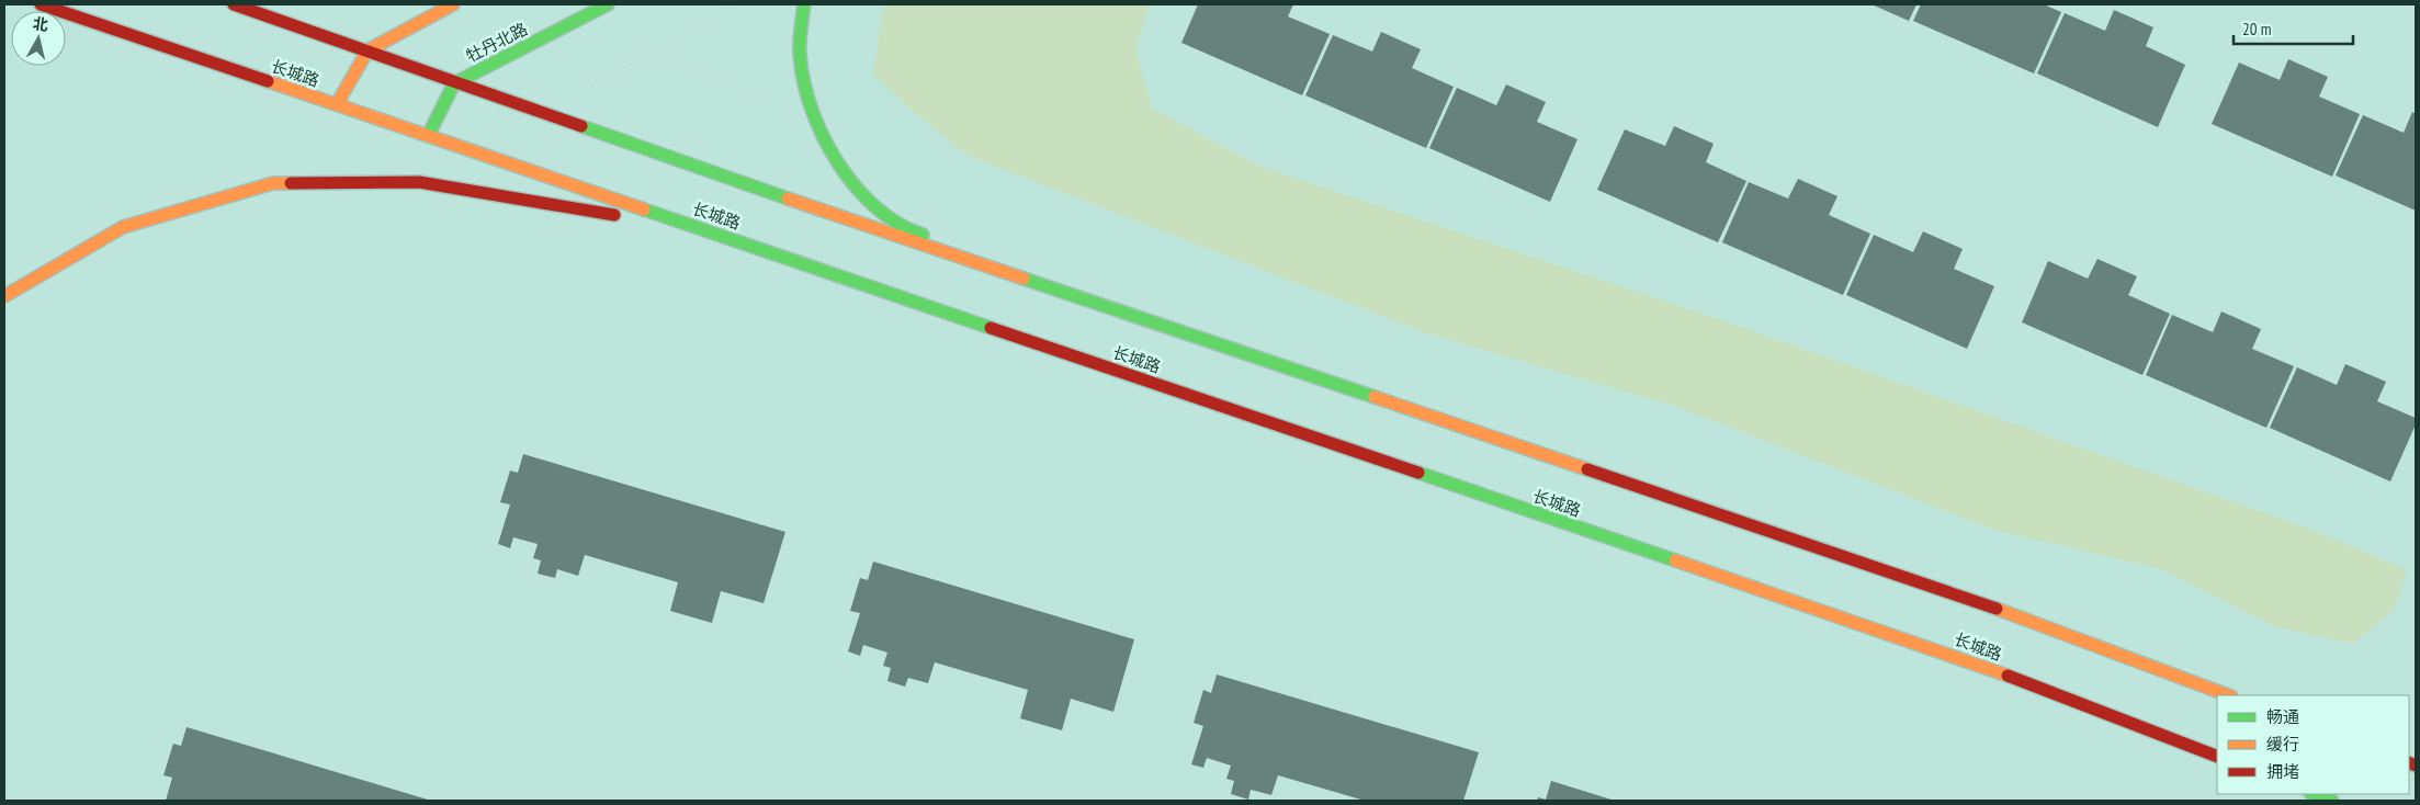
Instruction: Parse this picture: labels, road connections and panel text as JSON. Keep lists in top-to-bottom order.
{
  "streets": {
    "main road": ["牡丹北路", "长城路"]
  },
  "crossings": [
    ["牡丹北路", "长城路"]
  ],
  "legend": ["畅通", "缓行", "拥堵"],
  "scale_bar": "20 m",
  "north": "top"
}
